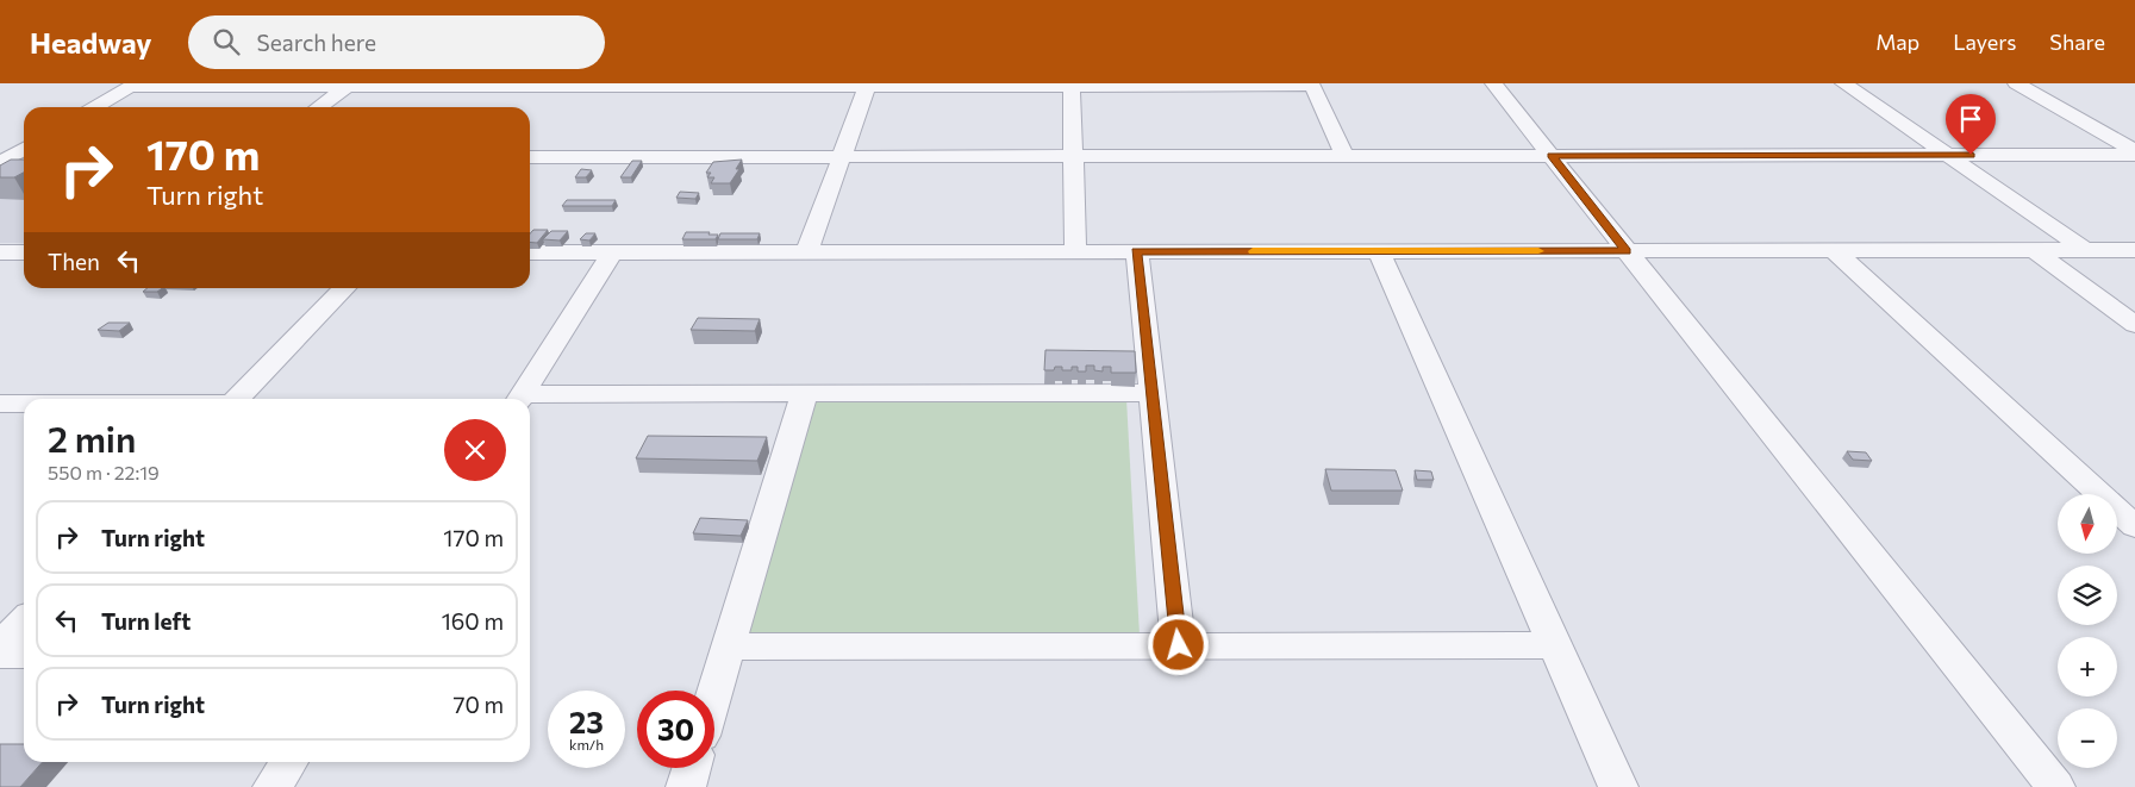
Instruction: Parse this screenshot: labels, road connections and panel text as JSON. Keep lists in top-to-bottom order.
{
  "north": "bottom",
  "page": {
    "header": "Headway",
    "search": "Search here",
    "nav": ["Map", "Layers", "Share"],
    "turn": ["170 m", "Turn right"],
    "then": "Then",
    "heading": ["2 min", "550 m · 22:19"],
    "map_buttons": ["+", "−"],
    "list": [
      {
        "name": "Turn right",
        "value": "170 m"
      },
      {
        "name": "Turn left",
        "value": "160 m"
      },
      {
        "name": "Turn right",
        "value": "70 m"
      }
    ],
    "speed": "23 km/h",
    "limit": "30"
  }
}
